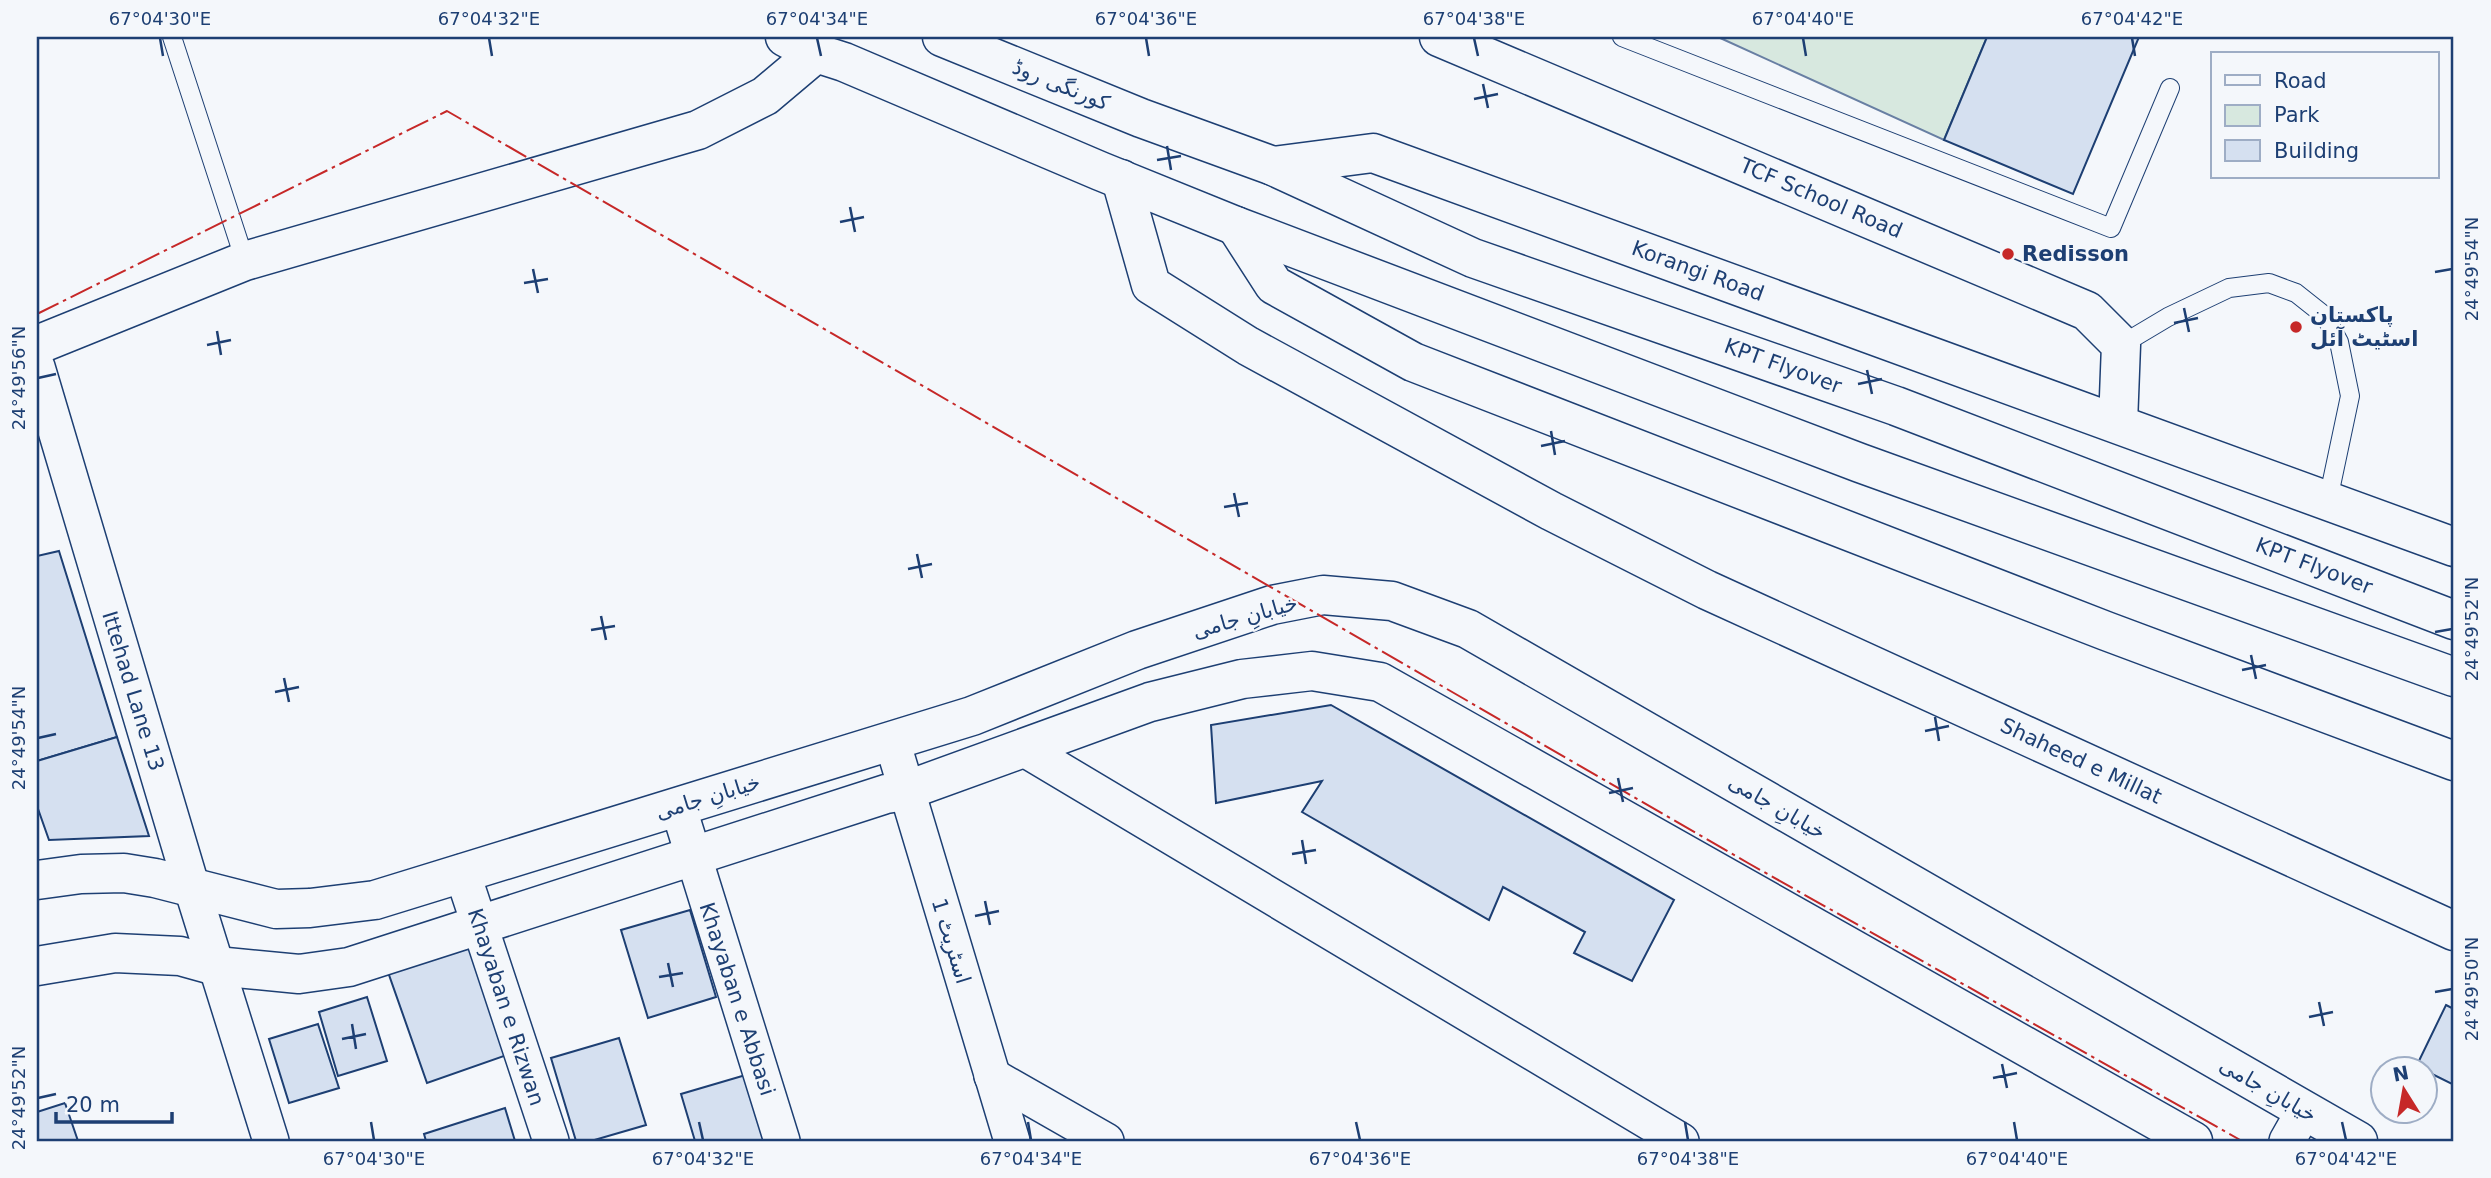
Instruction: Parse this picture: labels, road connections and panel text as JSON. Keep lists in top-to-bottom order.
{
  "streets": {
    "main road": [
      "کورنگی روڈ",
      "TCF School Road",
      "Korangi Road",
      "KPT Flyover",
      "خیابانِ جامی",
      "Shaheed e Millat"
    ],
    "street": [
      "Ittehad Lane 13",
      "اسٹریٹ 1",
      "Khayaban e Abbasi",
      "Khayaban e Rizwan"
    ]
  },
  "crossings": [
    ["کورنگی روڈ", "Korangi Road"],
    ["کورنگی روڈ", "KPT Flyover"],
    ["Korangi Road", "KPT Flyover"],
    ["خیابانِ جامی", "Ittehad Lane 13"],
    ["خیابانِ جامی", "اسٹریٹ 1"],
    ["خیابانِ جامی", "Khayaban e Abbasi"],
    ["خیابانِ جامی", "Khayaban e Rizwan"]
  ],
  "places": ["Redisson", "پاکستان اسٹیٹ آئل"],
  "legend": ["Road", "Park", "Building"],
  "scale_bar": "20 m",
  "north": "top",
  "coordinates": [
    "67°04'30\"E",
    "67°04'32\"E",
    "67°04'34\"E",
    "67°04'36\"E",
    "67°04'38\"E",
    "67°04'40\"E",
    "67°04'42\"E",
    "24°49'54\"N",
    "24°49'56\"N",
    "24°49'52\"N",
    "24°49'50\"N"
  ]
}
